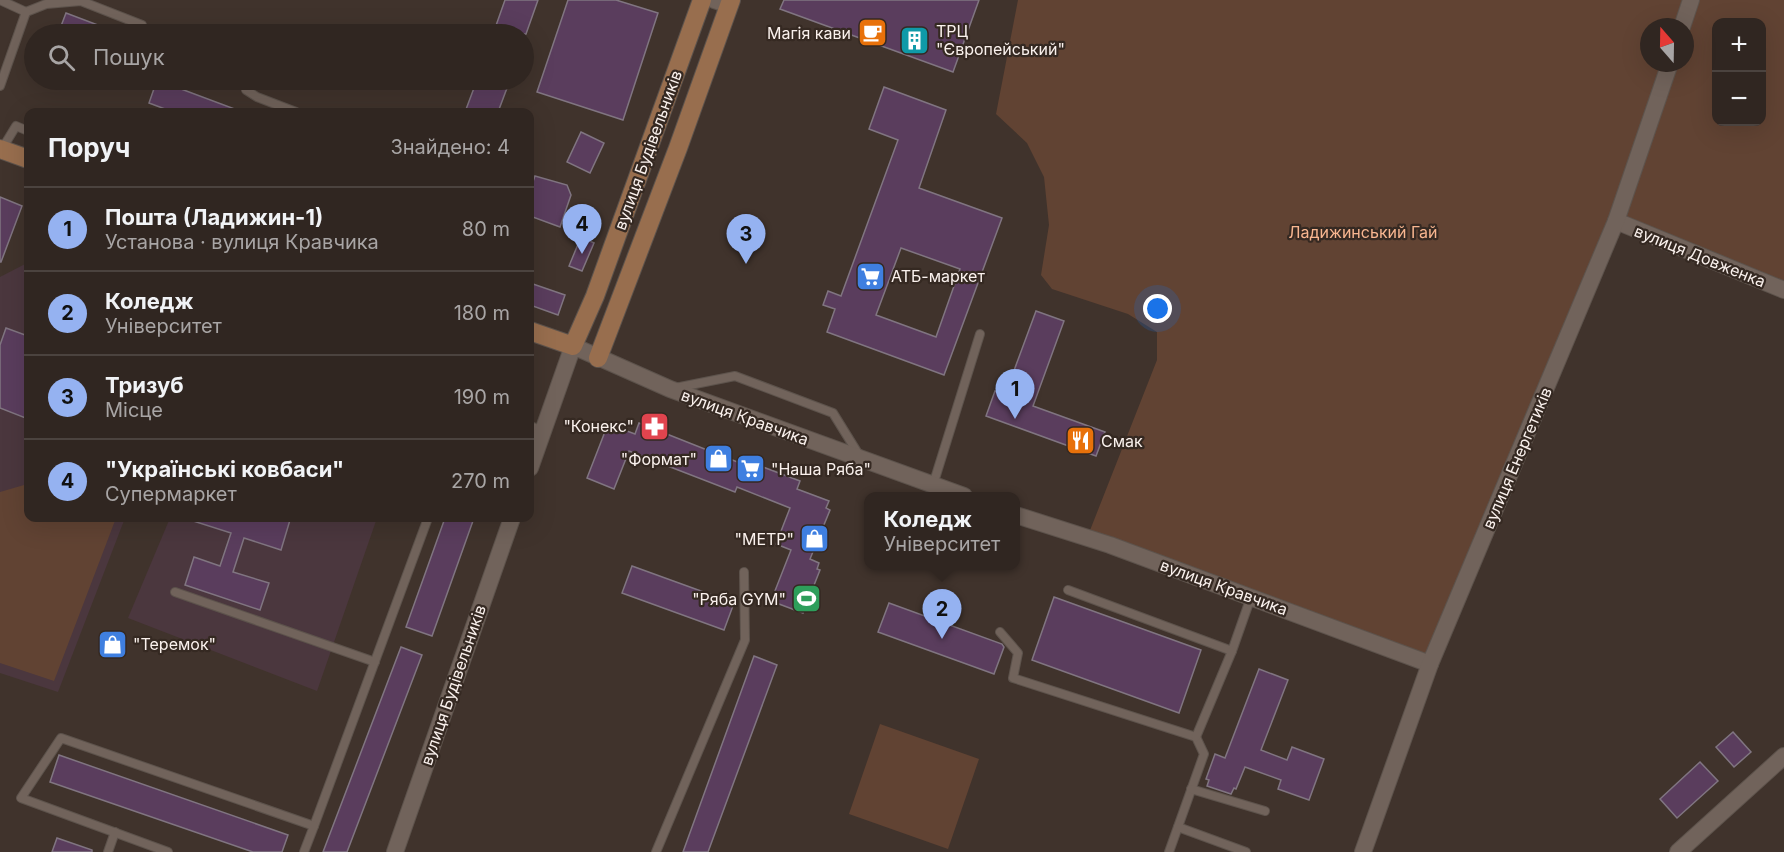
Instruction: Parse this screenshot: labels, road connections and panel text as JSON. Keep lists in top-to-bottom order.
{
  "streets": {
    "street": [
      "вулиця Будівельників",
      "вулиця Довженка",
      "вулиця Кравчика",
      "вулиця Енергетиків"
    ]
  },
  "crossings": [
    ["вулиця Будівельників", "вулиця Кравчика"],
    ["вулиця Довженка", "вулиця Енергетиків"],
    ["вулиця Кравчика", "вулиця Енергетиків"]
  ],
  "parks": ["Ладижинський Гай"],
  "places": {
    "cafe": ["Магія кави"],
    "building": ["ТРЦ \"Європейський\""],
    "supermarket": ["АТБ-маркет", "\"Наша Ряба\""],
    "pharmacy": ["\"Конекс\""],
    "restaurant": ["Смак"],
    "shop": ["\"Формат\"", "\"МЕТР\"", "\"Теремок\""],
    "sports": ["\"Ряба GYM\""]
  },
  "north": "top",
  "page": {
    "map_buttons": ["+", "−"],
    "search": "Пошук",
    "heading": ["Поруч", "Знайдено: 4"],
    "list": [
      {
        "mark": "1",
        "name": "Пошта (Ладижин-1)",
        "note": "Установа · вулиця Кравчика",
        "value": "80 m"
      },
      {
        "mark": "2",
        "name": "Коледж",
        "note": "Університет",
        "value": "180 m"
      },
      {
        "mark": "3",
        "name": "Тризуб",
        "note": "Місце",
        "value": "190 m"
      },
      {
        "mark": "4",
        "name": "\"Українські ковбаси\"",
        "note": "Супермаркет",
        "value": "270 m"
      }
    ],
    "pins": [
      "4",
      "3",
      "1",
      "2"
    ],
    "popup": ["Коледж", "Університет"]
  }
}
